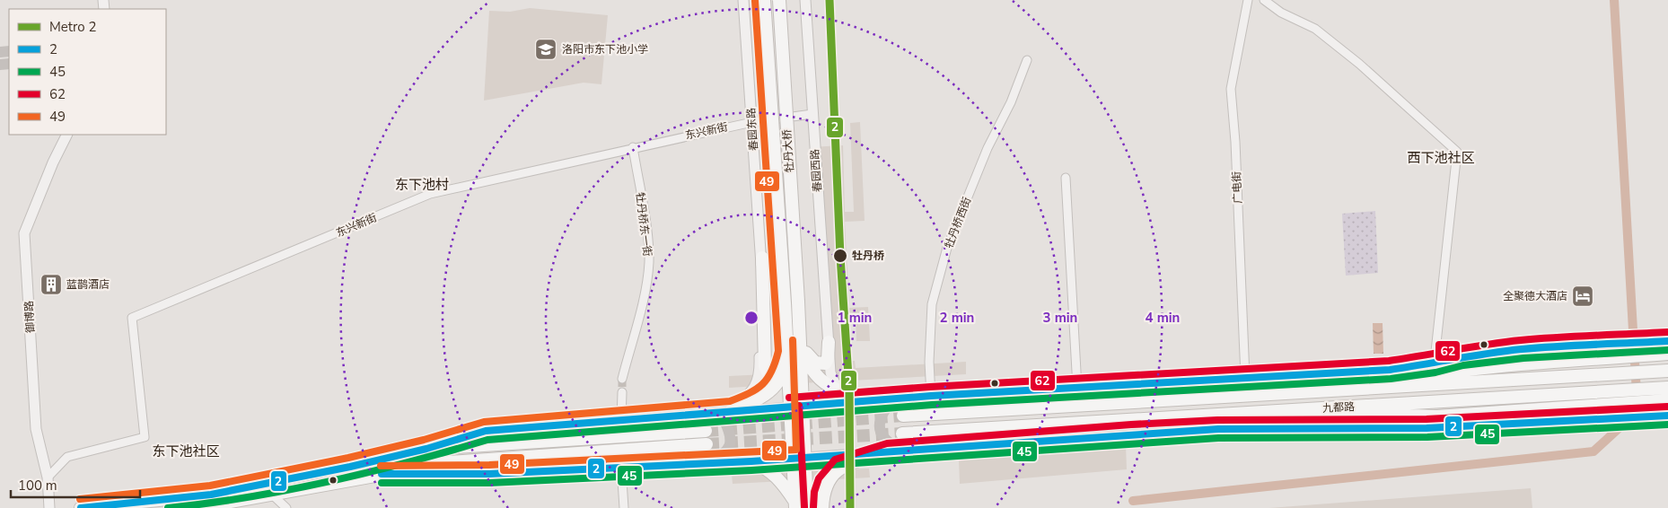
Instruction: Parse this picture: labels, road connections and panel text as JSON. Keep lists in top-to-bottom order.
{
  "streets": {
    "main road": ["牡丹大桥", "九都路"],
    "street": [
      "春园东路",
      "东兴新街",
      "春园西路",
      "广电街",
      "牡丹桥西街",
      "牡丹桥东一街",
      "御博路"
    ]
  },
  "crossings": [
    ["春园东路", "东兴新街"],
    ["东兴新街", "春园西路"],
    ["东兴新街", "牡丹桥东一街"],
    ["东兴新街", "御博路"]
  ],
  "districts": ["西下池社区", "东下池村", "东下池社区"],
  "places": {
    "school or university": ["洛阳市东下池小学"],
    "other": ["牡丹桥"],
    "building": ["蓝鹊酒店"],
    "hotel": ["全聚德大酒店"]
  },
  "lines": [
    "metro line 2",
    "transit line 49",
    "transit line 62",
    "transit line 2",
    "transit line 45"
  ],
  "legend": [
    "Metro 2",
    "2",
    "45",
    "62",
    "49"
  ],
  "scale_bar": "100 m",
  "rings": [
    "1 min",
    "2 min",
    "3 min",
    "4 min"
  ]
}
